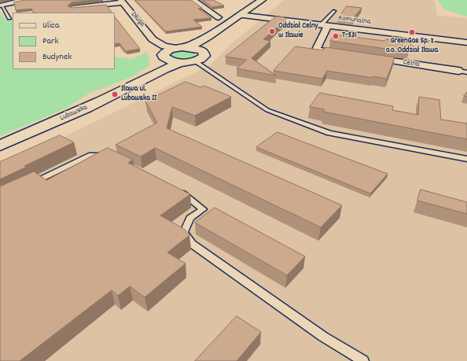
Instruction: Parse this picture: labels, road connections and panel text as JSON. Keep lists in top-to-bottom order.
{
  "streets": {
    "main road": ["Lubawska"],
    "street": ["Długa", "Komunalna", "Celna"]
  },
  "crossings": [
    ["Długa", "Lubawska"]
  ],
  "places": [
    "Oddział Celny w Iławie",
    "GreenGas Sp. z o.o. Oddział Iława",
    "T-531",
    "Iława ul. Lubawska II"
  ],
  "legend": ["Ulica", "Park", "Budynek"]
}
